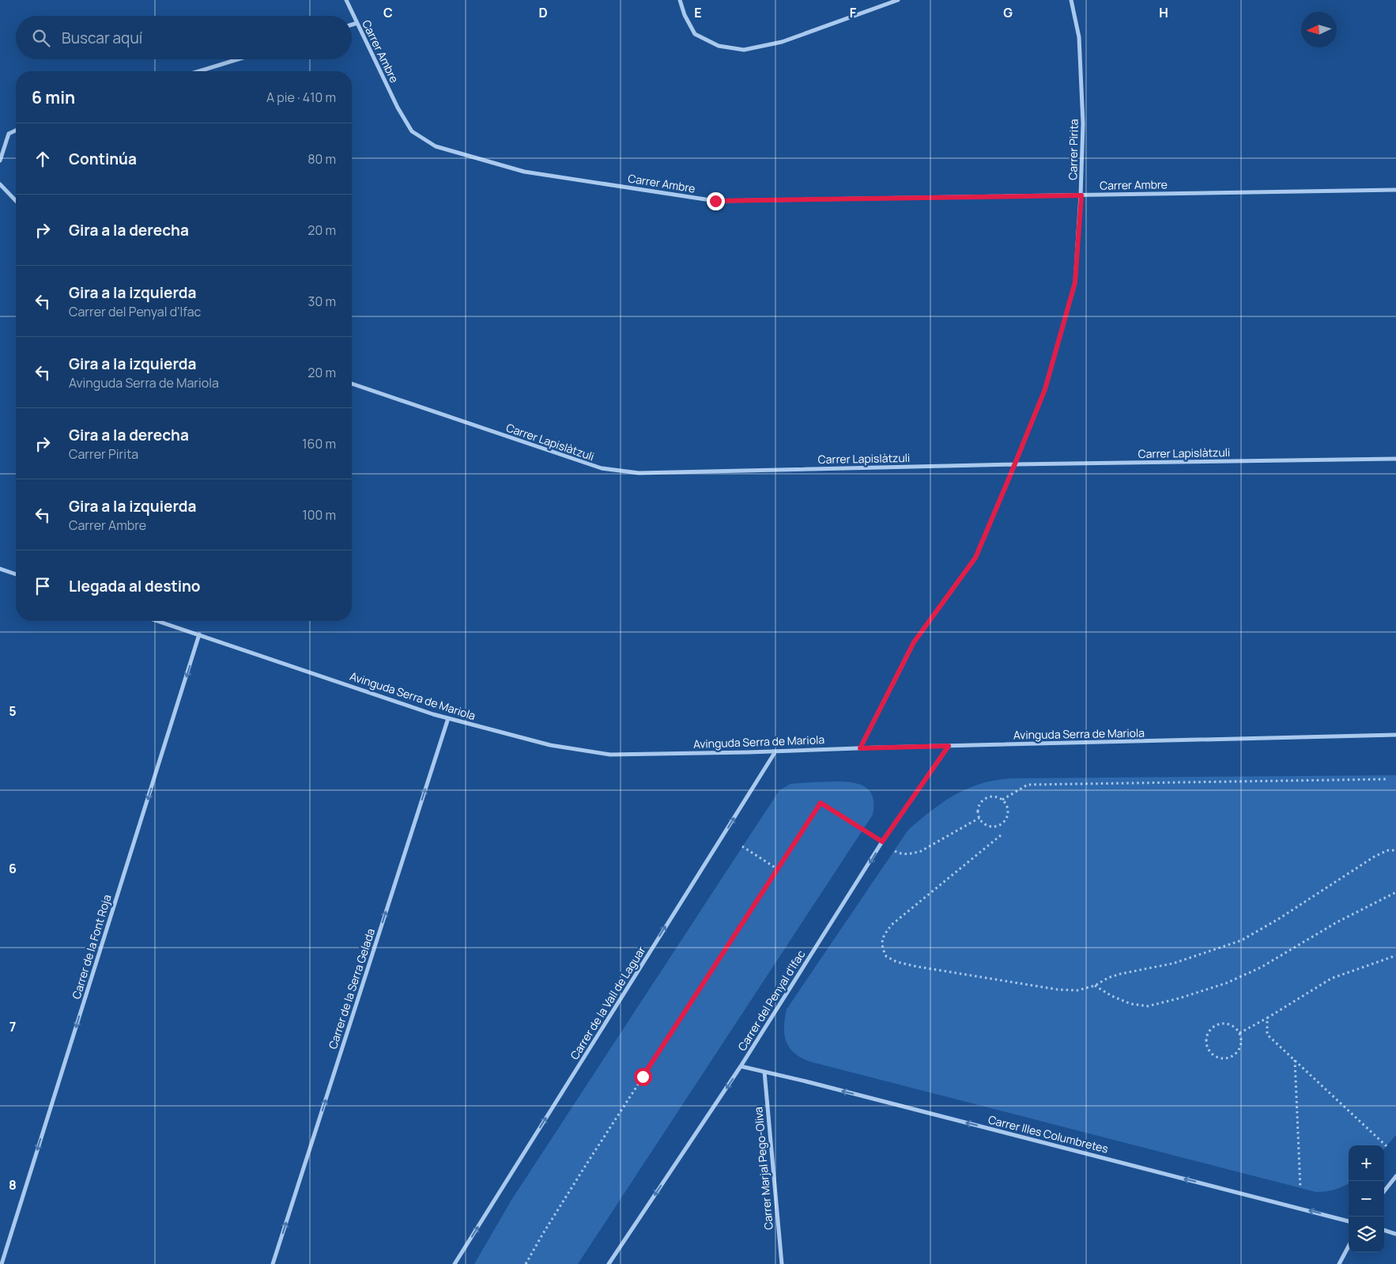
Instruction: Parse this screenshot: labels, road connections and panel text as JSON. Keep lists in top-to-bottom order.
{
  "streets": {
    "street": [
      "Carrer Ambre",
      "Carrer Pirita",
      "Carrer Lapislàtzuli",
      "Avinguda Serra de Mariola",
      "Carrer de la Font Roja",
      "Carrer de la Serra Gelada",
      "Carrer del Penyal d'Ifac",
      "Carrer de la Vall de Laguar",
      "Carrer Illes Columbretes",
      "Carrer Marjal Pego-Oliva"
    ]
  },
  "crossings": [
    ["Carrer Ambre", "Carrer Pirita"],
    ["Carrer Pirita", "Carrer Lapislàtzuli"],
    ["Carrer Pirita", "Avinguda Serra de Mariola"],
    ["Avinguda Serra de Mariola", "Carrer de la Font Roja"],
    ["Avinguda Serra de Mariola", "Carrer de la Serra Gelada"],
    ["Avinguda Serra de Mariola", "Carrer del Penyal d'Ifac"],
    ["Avinguda Serra de Mariola", "Carrer de la Vall de Laguar"],
    ["Carrer del Penyal d'Ifac", "Carrer Illes Columbretes"],
    ["Carrer Illes Columbretes", "Carrer Marjal Pego-Oliva"]
  ],
  "one_way": [
    "Carrer de la Font Roja",
    "Carrer de la Serra Gelada",
    "Carrer del Penyal d'Ifac",
    "Carrer de la Vall de Laguar",
    "Carrer Illes Columbretes"
  ],
  "north": "left",
  "page": {
    "search": "Buscar aquí",
    "heading": ["6 min", "A pie · 410 m"],
    "list": [
      ["Continúa", "80 m"],
      ["Gira a la derecha", "20 m"],
      ["Gira a la izquierda", "Carrer del Penyal d'Ifac", "30 m"],
      ["Gira a la izquierda", "Avinguda Serra de Mariola", "20 m"],
      ["Gira a la derecha", "Carrer Pirita", "160 m"],
      ["Gira a la izquierda", "Carrer Ambre", "100 m"],
      "Llegada al destino"
    ],
    "map_buttons": ["+", "−"]
  },
  "grid": {
    "columns": [
      "C",
      "D",
      "E",
      "F",
      "G",
      "H"
    ],
    "rows": [
      "5",
      "6",
      "7",
      "8"
    ]
  }
}
